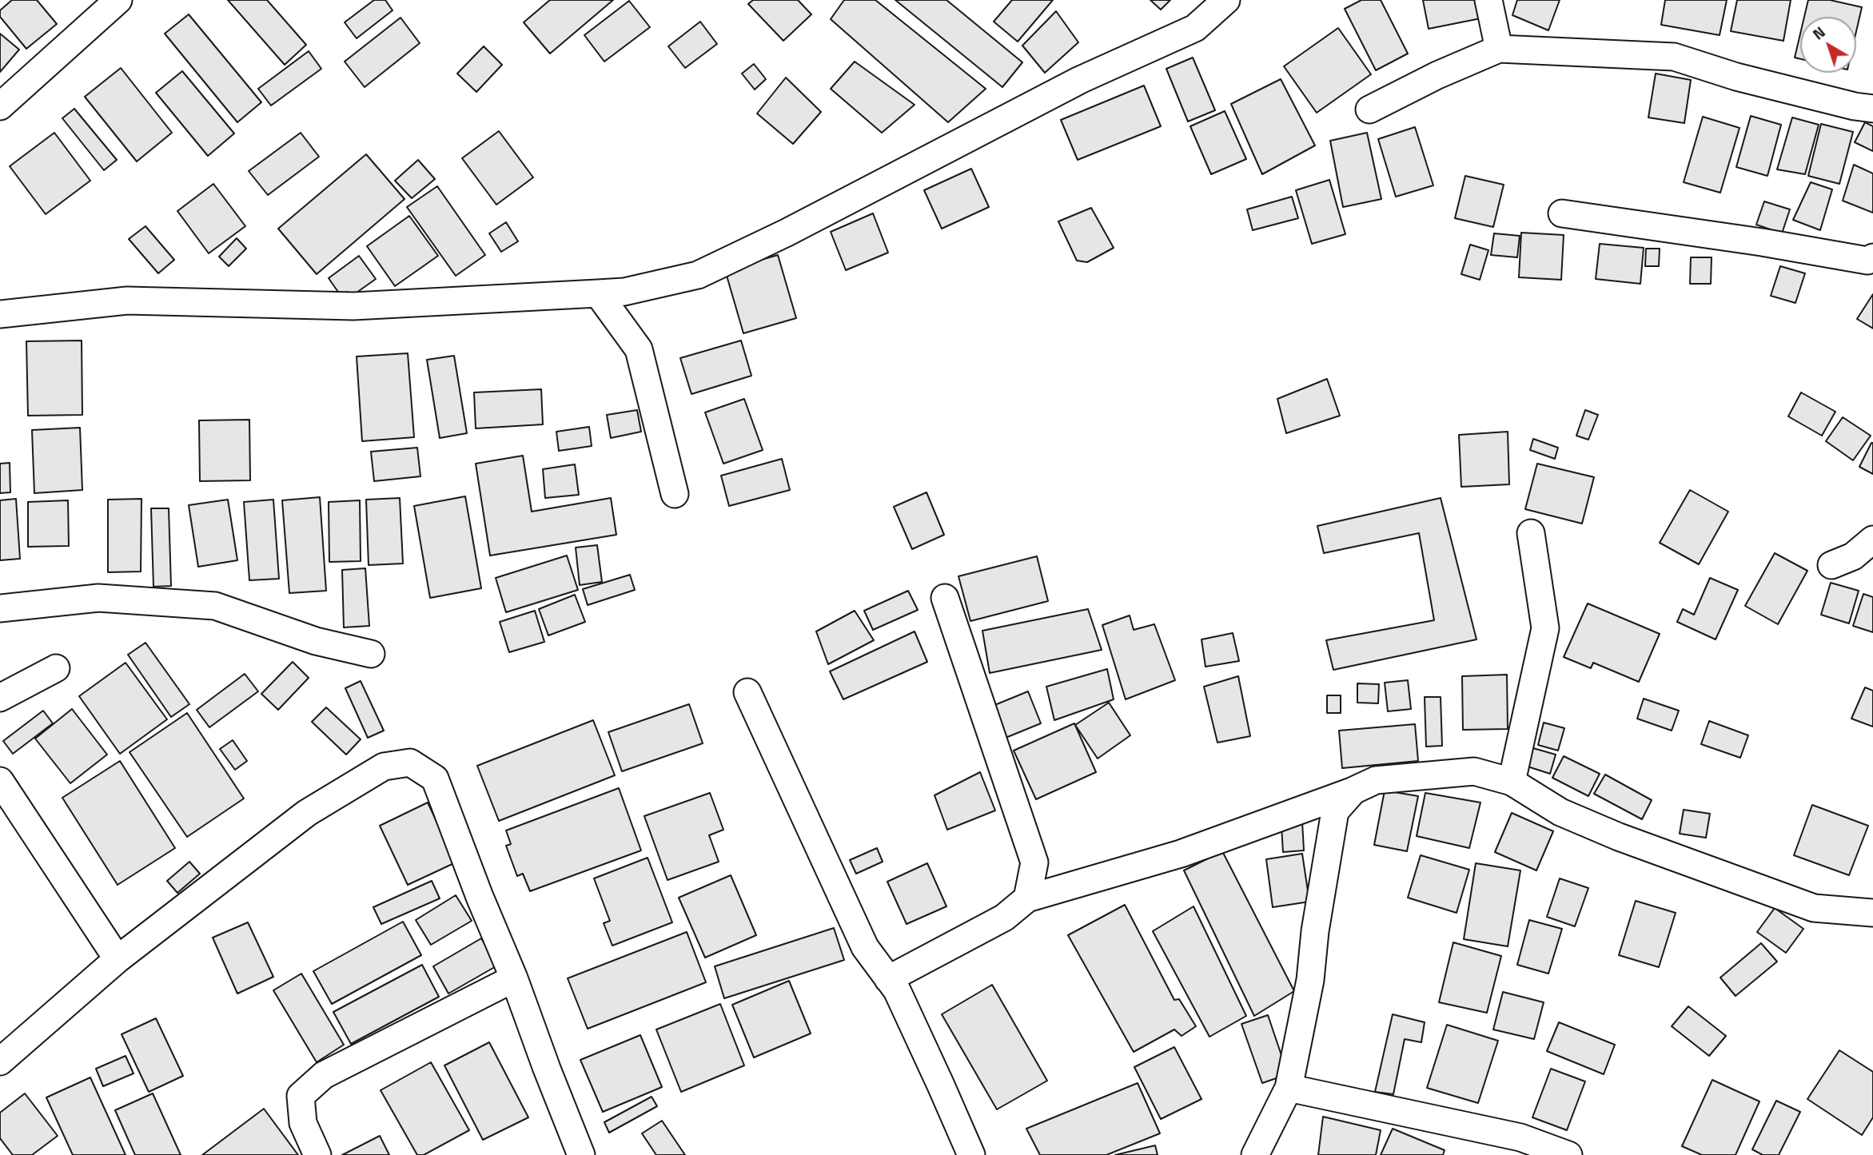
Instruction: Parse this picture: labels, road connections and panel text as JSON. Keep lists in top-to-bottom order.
{
  "north": "top left"
}
